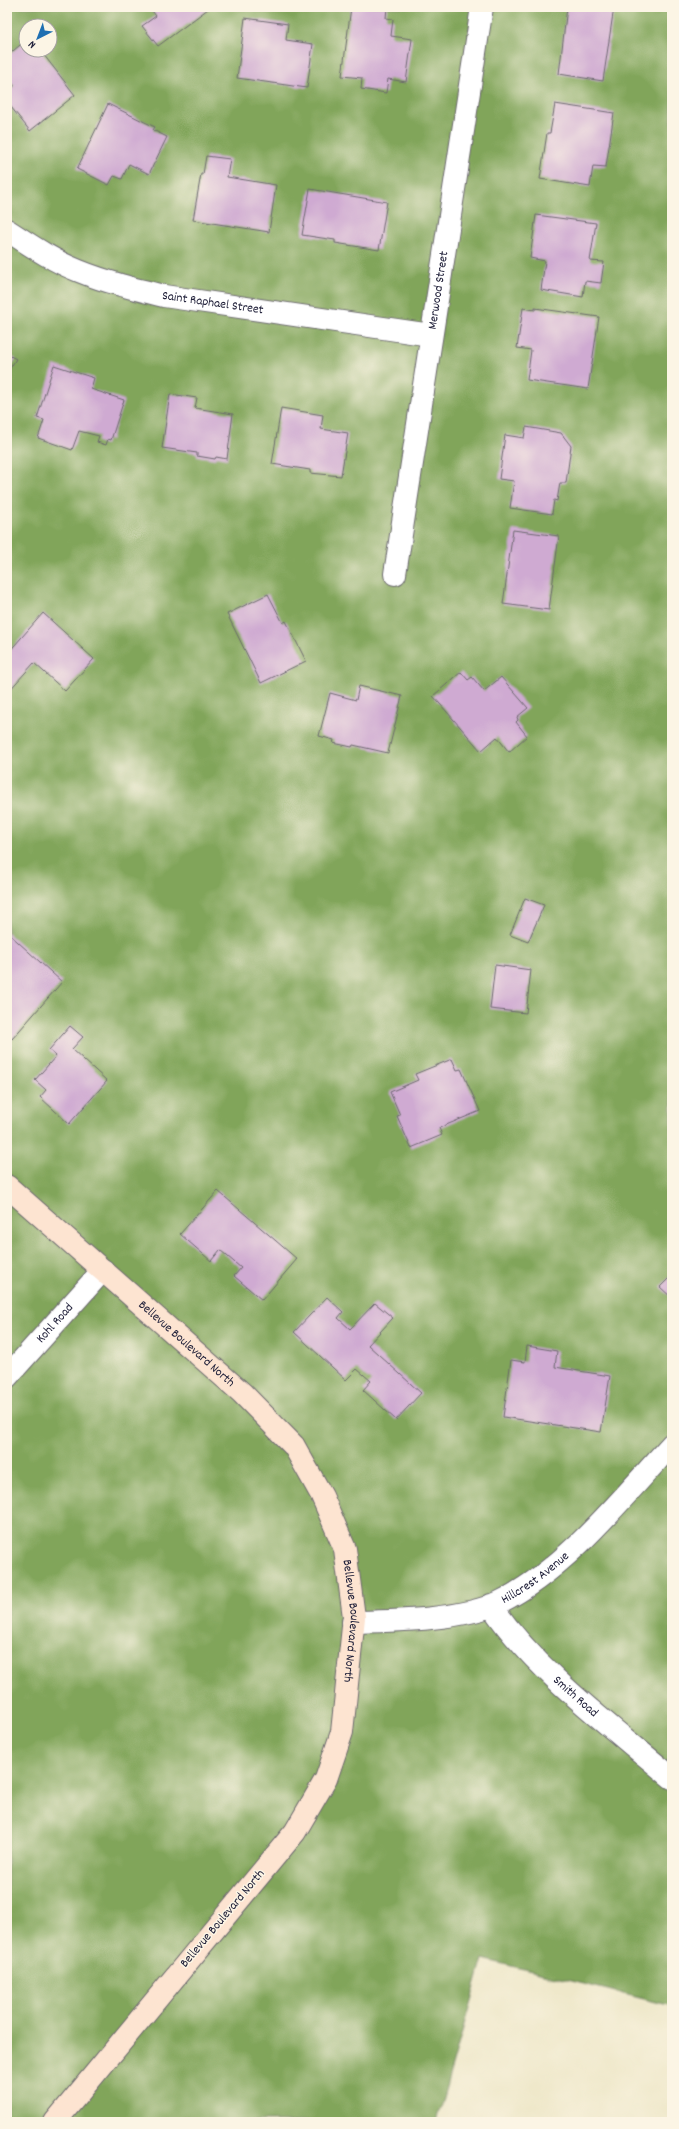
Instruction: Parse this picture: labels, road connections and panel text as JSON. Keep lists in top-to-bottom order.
{
  "streets": {
    "main road": ["Bellevue Boulevard North"],
    "street": [
      "Merwood Street",
      "Saint Raphael Street",
      "Kohl Road",
      "Hillcrest Avenue",
      "Smith Road"
    ]
  },
  "crossings": [
    ["Merwood Street", "Saint Raphael Street"],
    ["Kohl Road", "Bellevue Boulevard North"],
    ["Bellevue Boulevard North", "Hillcrest Avenue"],
    ["Hillcrest Avenue", "Smith Road"]
  ],
  "north": "bottom left"
}
